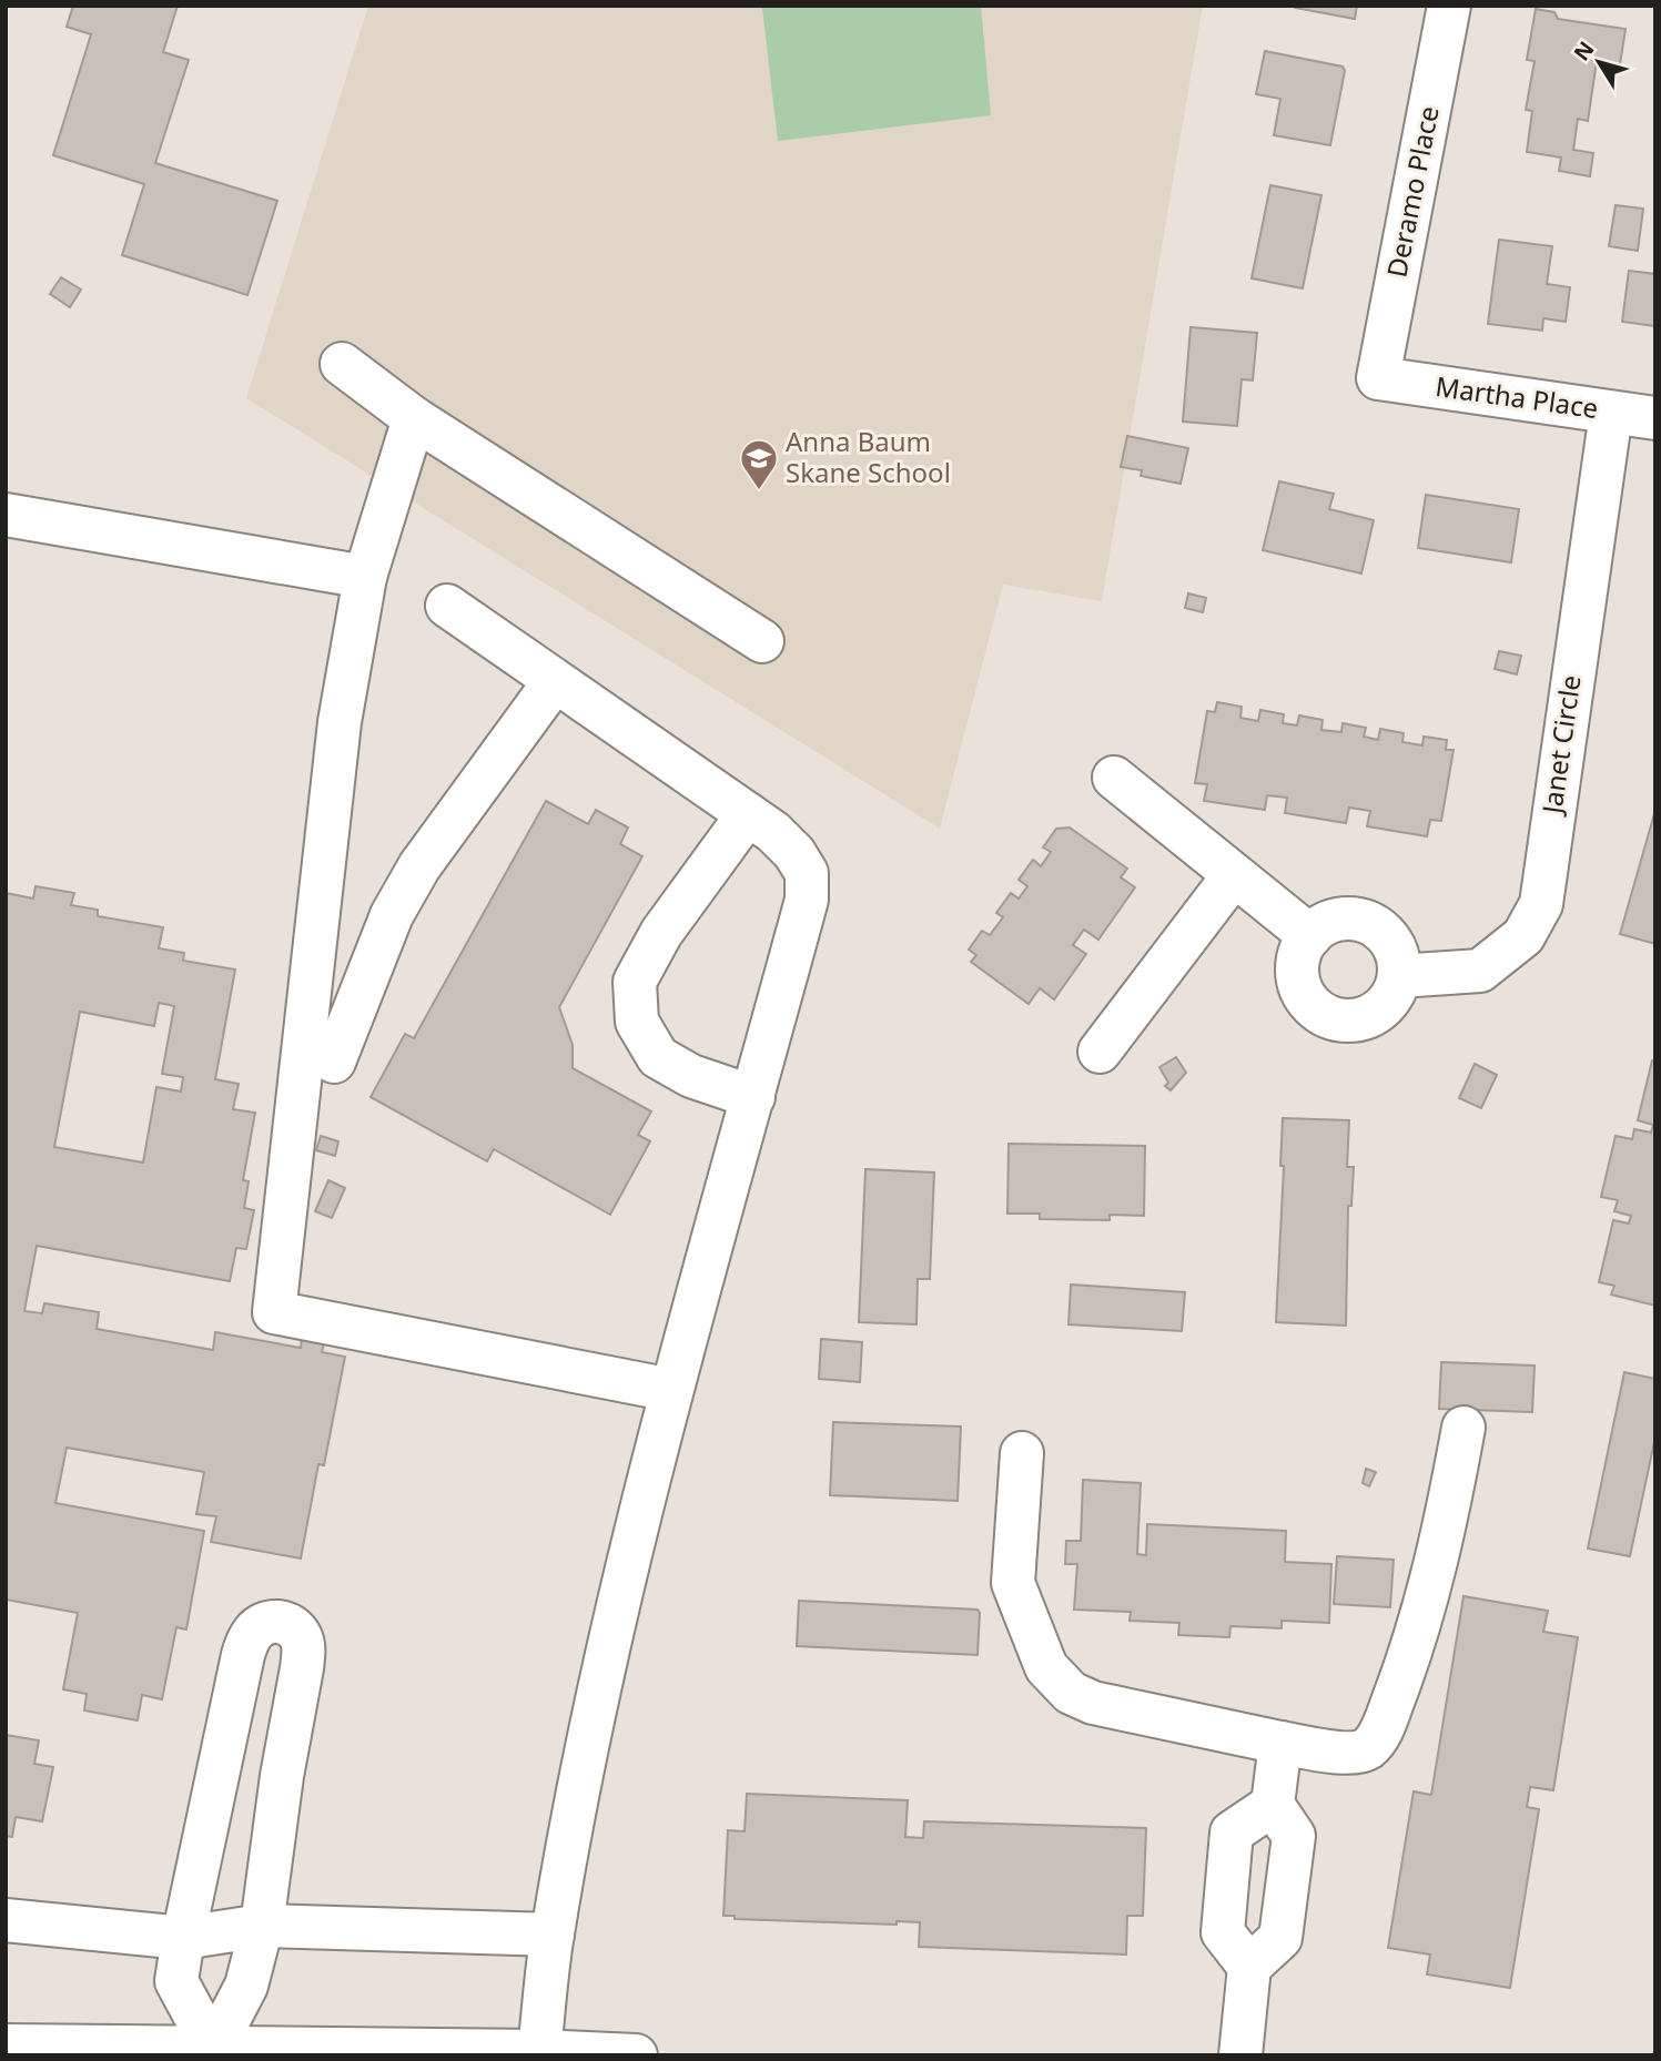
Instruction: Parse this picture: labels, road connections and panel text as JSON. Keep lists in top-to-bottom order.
{
  "streets": {
    "street": ["Deramo Place", "Martha Place", "Janet Circle"]
  },
  "crossings": [
    ["Deramo Place", "Martha Place"],
    ["Martha Place", "Janet Circle"]
  ],
  "places": {
    "school or university": ["Anna Baum Skane School"]
  },
  "north": "top left"
}
